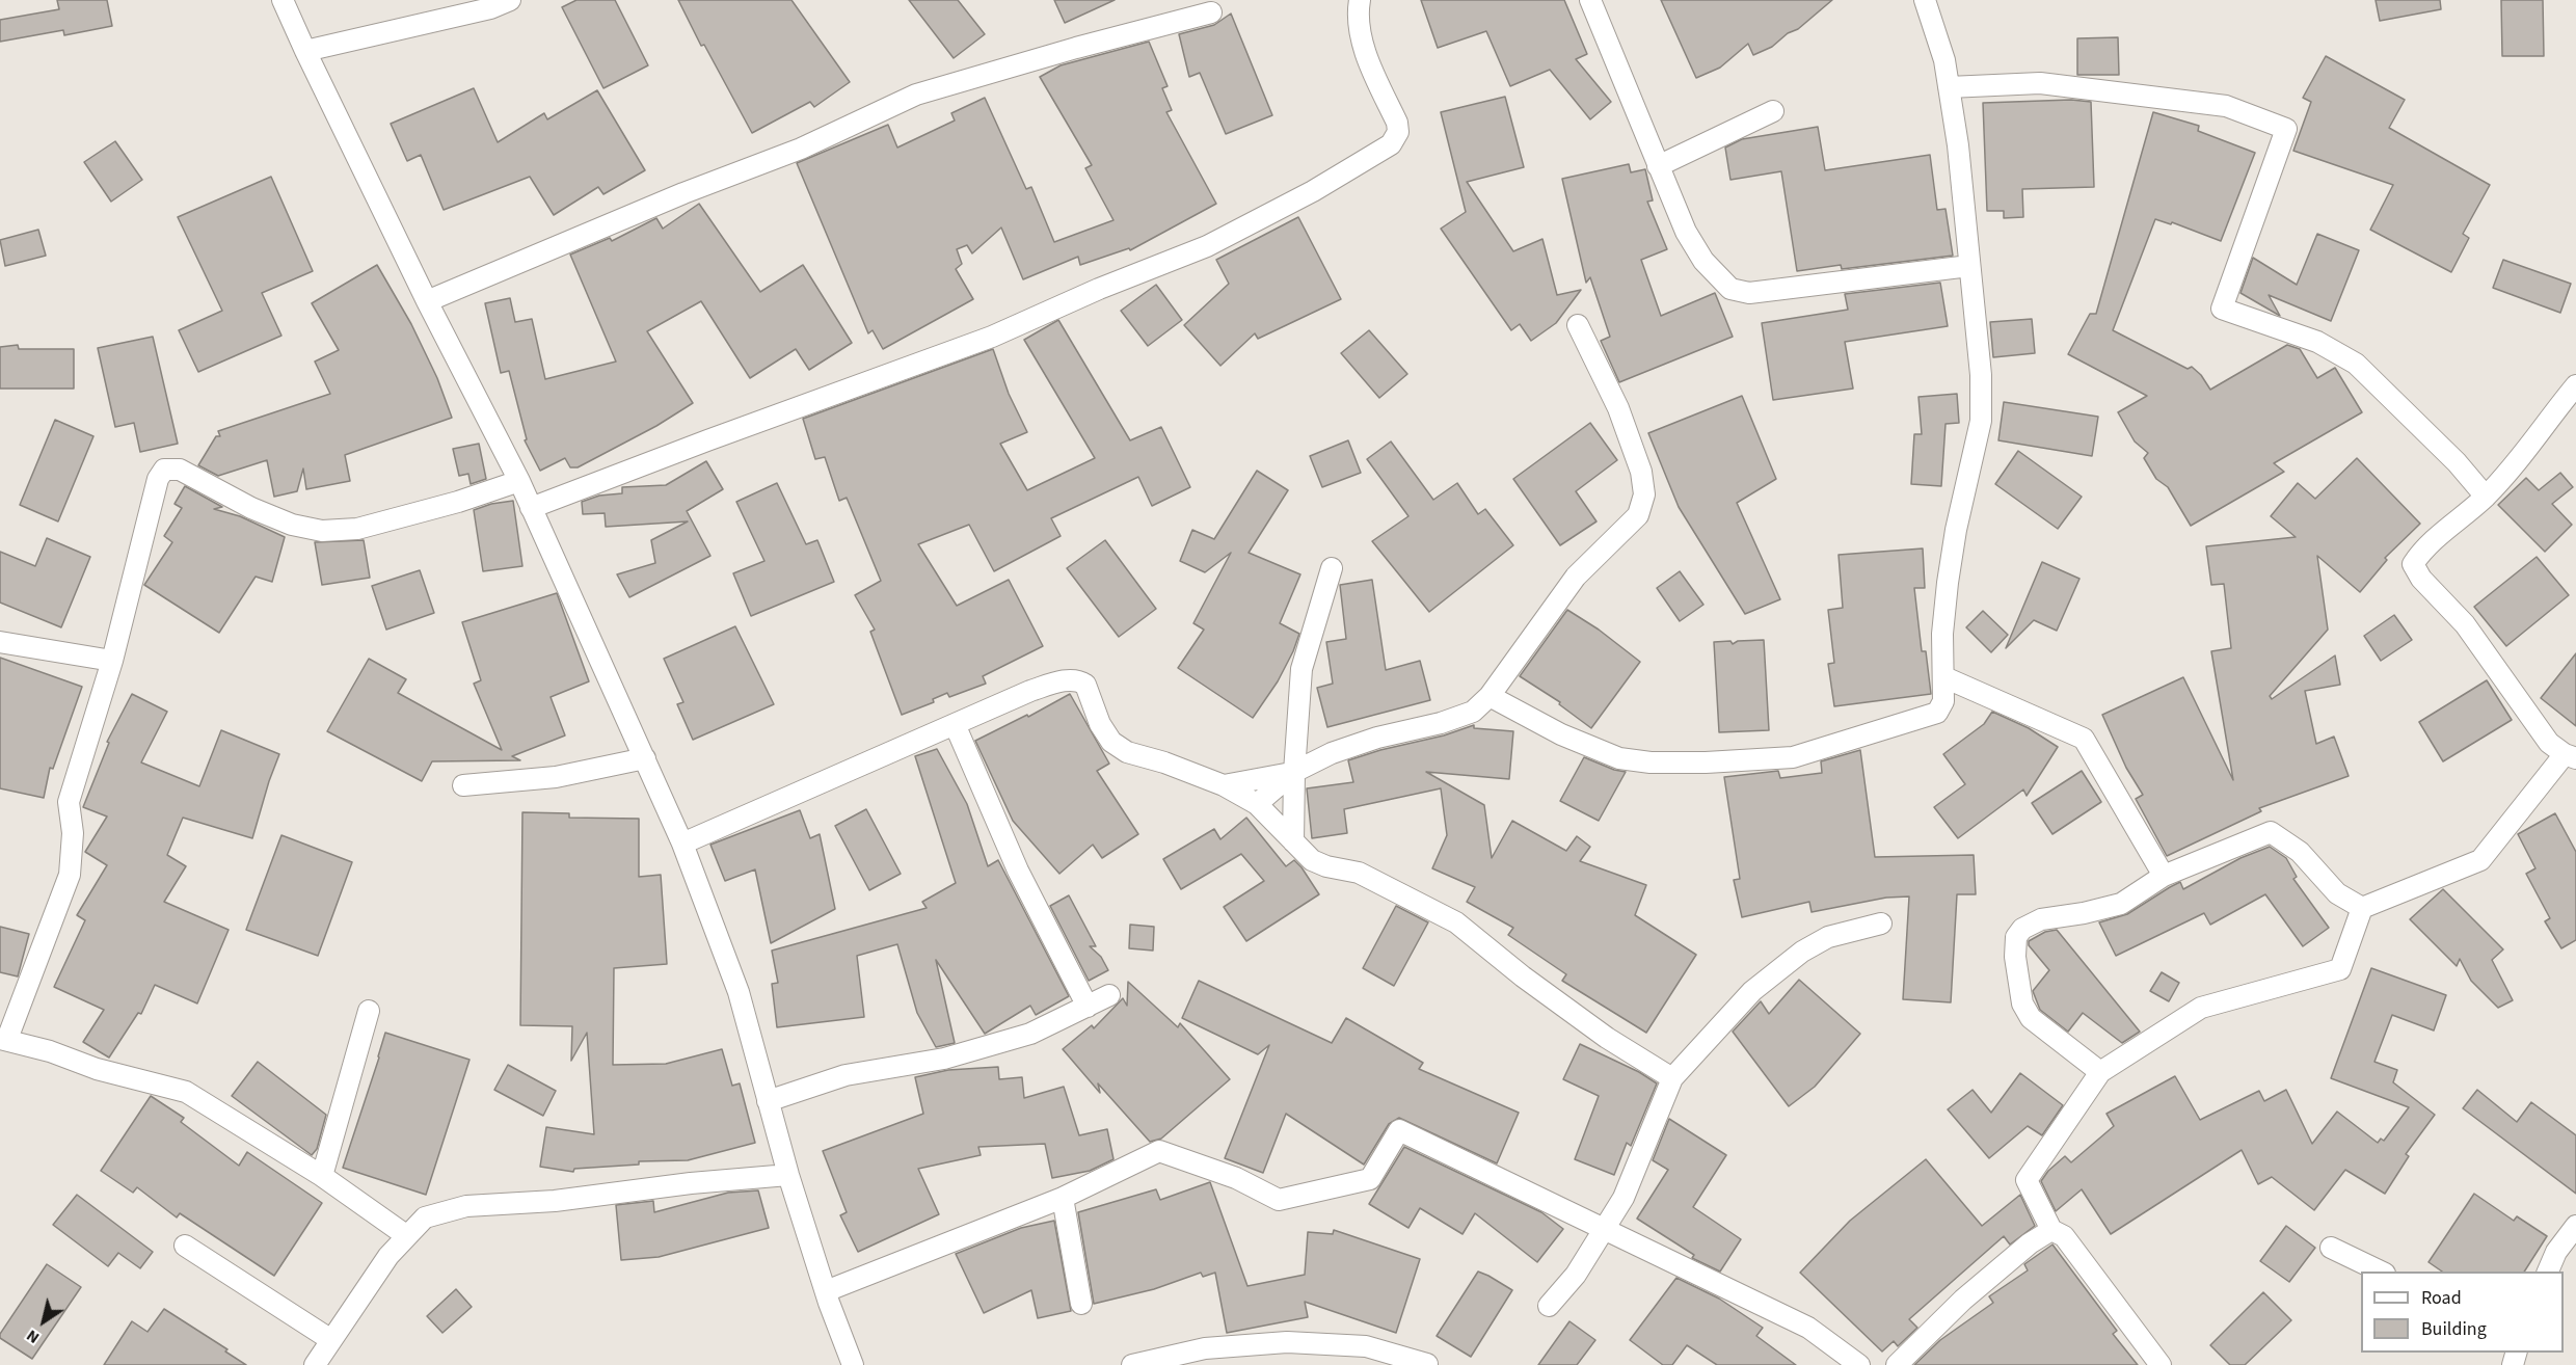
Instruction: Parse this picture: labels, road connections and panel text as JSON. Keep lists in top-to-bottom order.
{
  "legend": ["Road", "Building"],
  "north": "bottom left"
}
